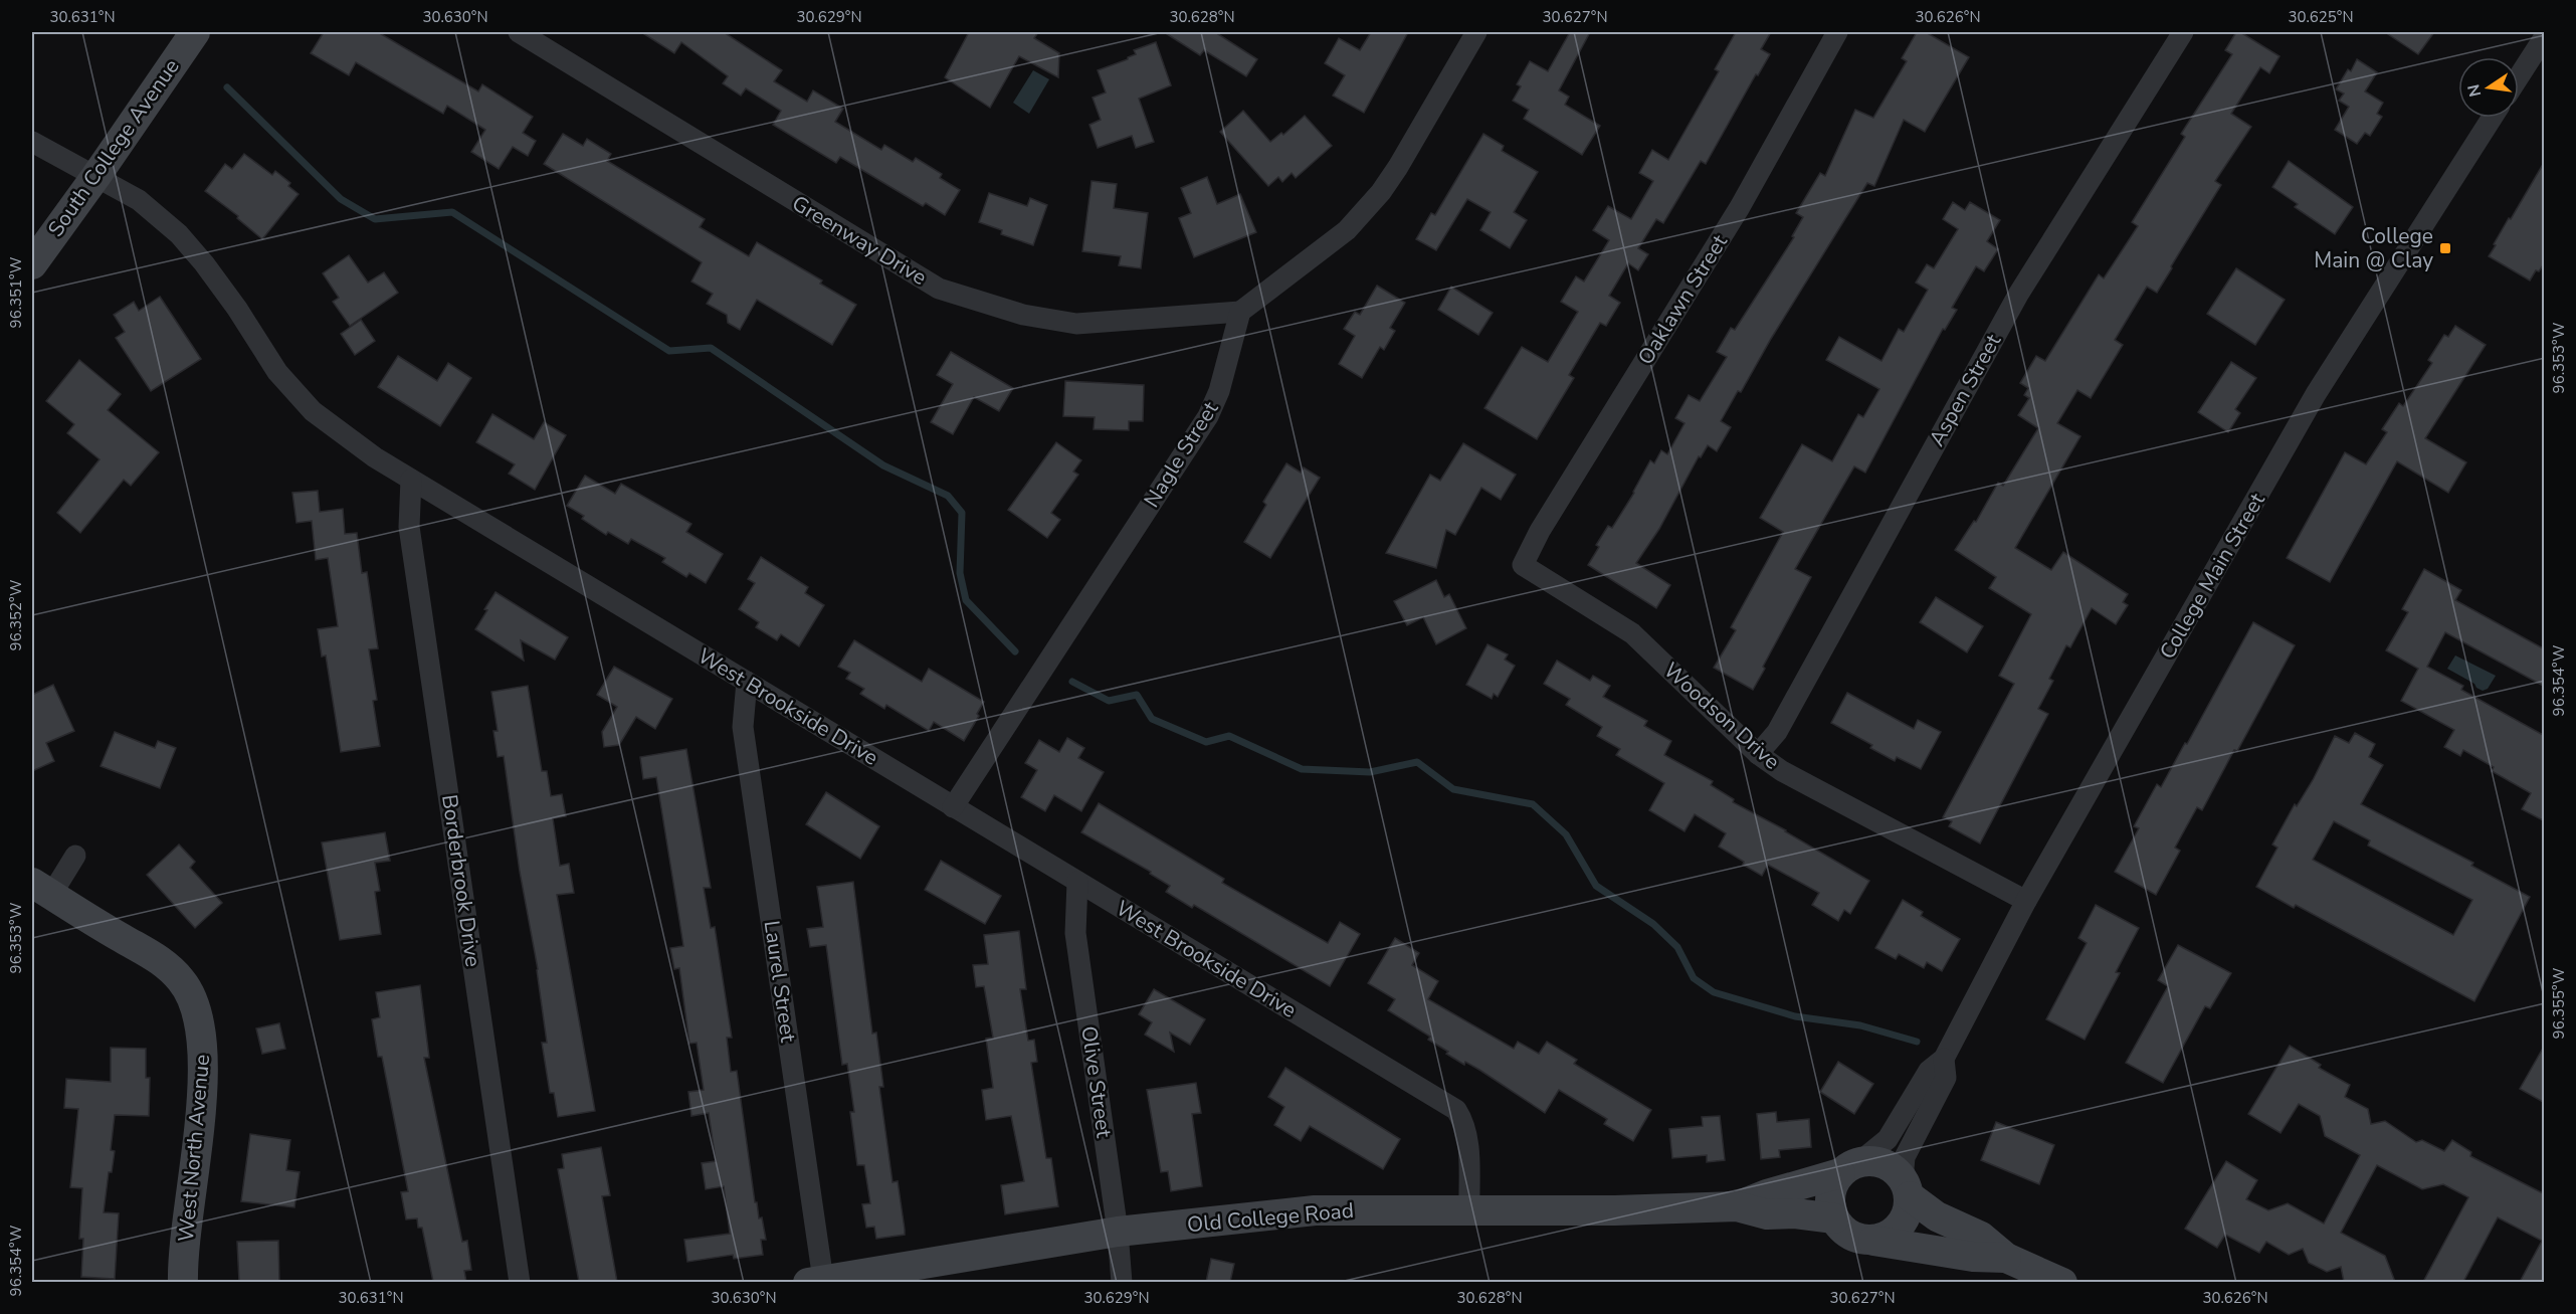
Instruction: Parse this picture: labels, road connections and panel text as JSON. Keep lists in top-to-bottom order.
{
  "streets": {
    "street": [
      "South College Avenue",
      "Greenway Drive",
      "Oaklawn Street",
      "Aspen Street",
      "Nagle Street",
      "College Main Street",
      "West Brookside Drive",
      "Woodson Drive",
      "Borderbrook Drive",
      "Laurel Street",
      "Olive Street",
      "West North Avenue",
      "Old College Road"
    ]
  },
  "crossings": [
    ["South College Avenue", "West Brookside Drive"],
    ["Greenway Drive", "Nagle Street"],
    ["Oaklawn Street", "Woodson Drive"],
    ["Aspen Street", "Woodson Drive"],
    ["Nagle Street", "West Brookside Drive"],
    ["College Main Street", "Woodson Drive"],
    ["College Main Street", "Old College Road"],
    ["West Brookside Drive", "Borderbrook Drive"],
    ["West Brookside Drive", "Laurel Street"],
    ["West Brookside Drive", "Olive Street"],
    ["West Brookside Drive", "Old College Road"],
    ["Laurel Street", "Old College Road"],
    ["Olive Street", "Old College Road"]
  ],
  "places": {
    "transit": ["College Main @ Clay"]
  },
  "north": "left",
  "coordinates": [
    "30.631°N",
    "30.630°N",
    "30.629°N",
    "30.628°N",
    "30.627°N",
    "30.626°N",
    "30.625°N",
    "96.351°W",
    "96.353°W",
    "96.352°W",
    "96.354°W",
    "96.355°W"
  ]
}
